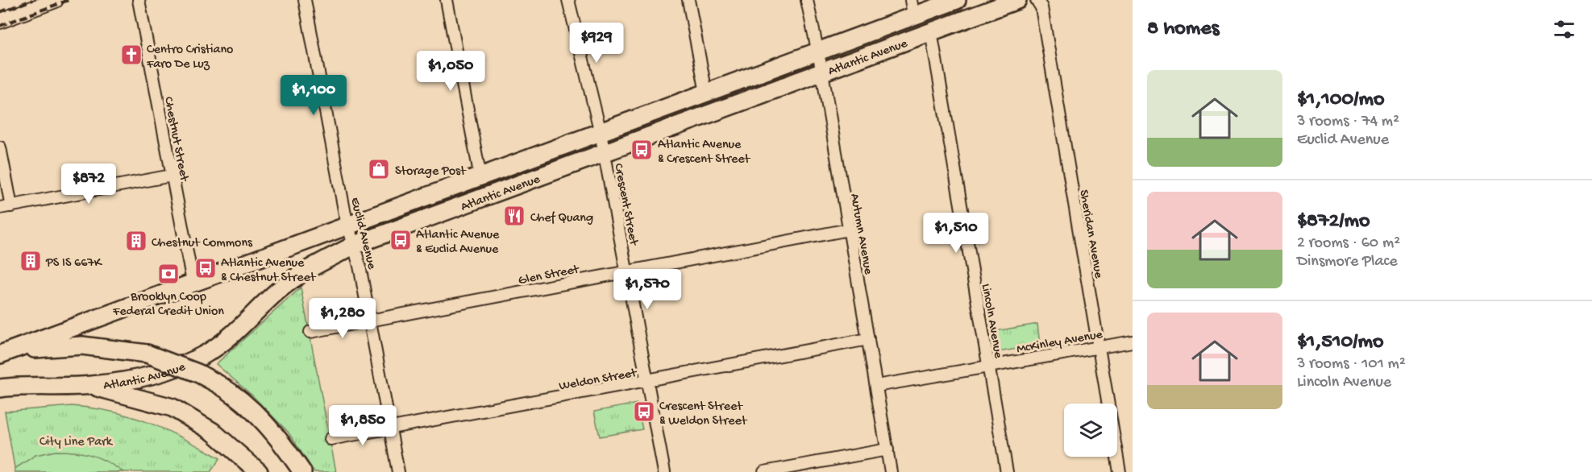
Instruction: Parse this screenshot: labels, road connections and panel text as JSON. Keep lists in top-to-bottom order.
{
  "streets": {
    "main road": ["Atlantic Avenue"],
    "street": [
      "Chestnut Street",
      "Crescent Street",
      "Euclid Avenue",
      "Autumn Avenue",
      "Sheridan Avenue",
      "Glen Street",
      "Lincoln Avenue",
      "McKinley Avenue",
      "Weldon Street"
    ]
  },
  "crossings": [
    ["Atlantic Avenue", "Chestnut Street"],
    ["Atlantic Avenue", "Crescent Street"],
    ["Atlantic Avenue", "Euclid Avenue"],
    ["Atlantic Avenue", "Autumn Avenue"],
    ["Atlantic Avenue", "Lincoln Avenue"],
    ["Crescent Street", "Glen Street"],
    ["Crescent Street", "Weldon Street"],
    ["Euclid Avenue", "Glen Street"],
    ["Euclid Avenue", "Weldon Street"],
    ["Autumn Avenue", "Glen Street"],
    ["Autumn Avenue", "McKinley Avenue"],
    ["Autumn Avenue", "Weldon Street"],
    ["Sheridan Avenue", "McKinley Avenue"],
    ["Lincoln Avenue", "McKinley Avenue"]
  ],
  "parks": ["City Line Park"],
  "places": {
    "church": ["Centro Cristiano Faro De Luz"],
    "bus stop": [
      "Atlantic Avenue & Crescent Street",
      "Atlantic Avenue & Euclid Avenue",
      "Atlantic Avenue & Chestnut Street",
      "Crescent Street & Weldon Street"
    ],
    "shop": ["Storage Post"],
    "restaurant": ["Chef Quang"],
    "building": ["Chestnut Commons", "PS IS 667K"],
    "bank": ["Brooklyn Coop Federal Credit Union"]
  },
  "page": {
    "heading": "8 homes",
    "price": [
      "$929",
      "$1,050",
      "$1,100",
      "$872",
      "$1,510",
      "$1,570",
      "$1,280",
      "$1,850"
    ],
    "list": [
      {
        "name": "$1,100/mo",
        "note": "3 rooms · 74 m² · Euclid Avenue"
      },
      {
        "name": "$872/mo",
        "note": "2 rooms · 60 m² · Dinsmore Place"
      },
      {
        "name": "$1,510/mo",
        "note": "3 rooms · 101 m² · Lincoln Avenue"
      }
    ]
  }
}
